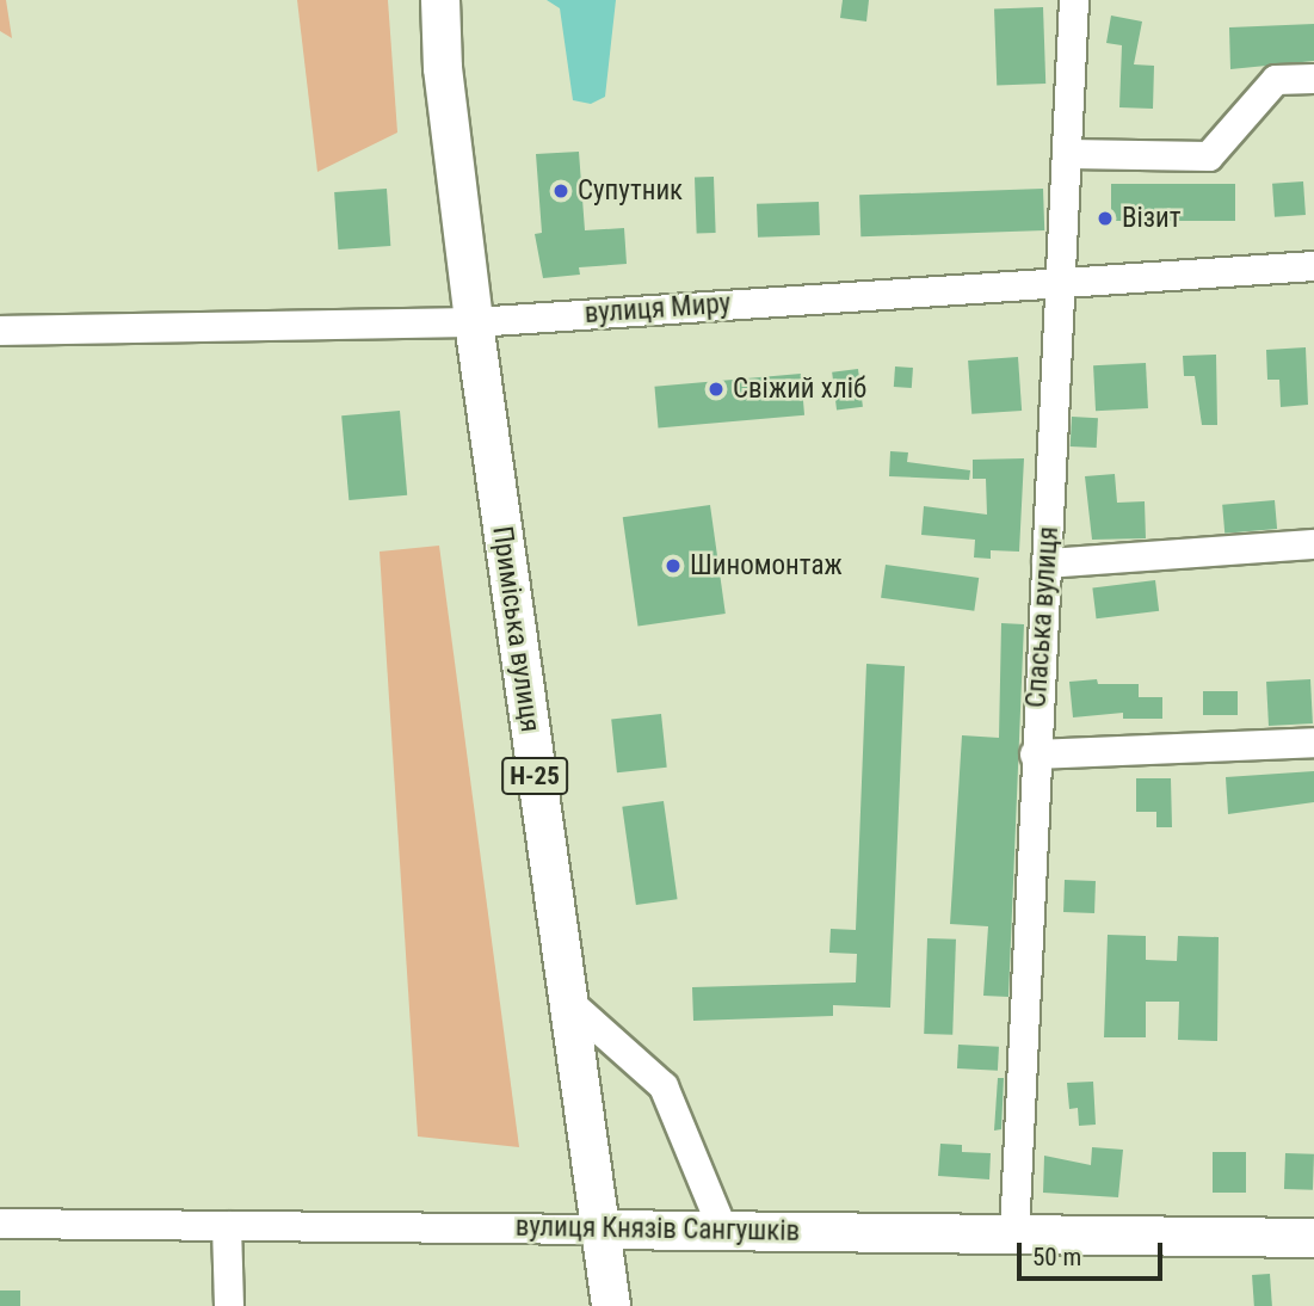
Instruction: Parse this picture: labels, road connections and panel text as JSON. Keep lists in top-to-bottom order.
{
  "streets": {
    "main road": ["Приміська вулиця", "Н-25", "вулиця Князів Сангушків"],
    "street": ["вулиця Миру", "Спаська вулиця"]
  },
  "crossings": [
    ["вулиця Миру", "Спаська вулиця"],
    ["вулиця Миру", "Приміська вулиця"],
    ["Спаська вулиця", "вулиця Князів Сангушків"],
    ["Приміська вулиця", "вулиця Князів Сангушків"]
  ],
  "places": [
    "Супутник",
    "Візит",
    "Свіжий хліб",
    "Шиномонтаж"
  ],
  "scale_bar": "50 m"
}
